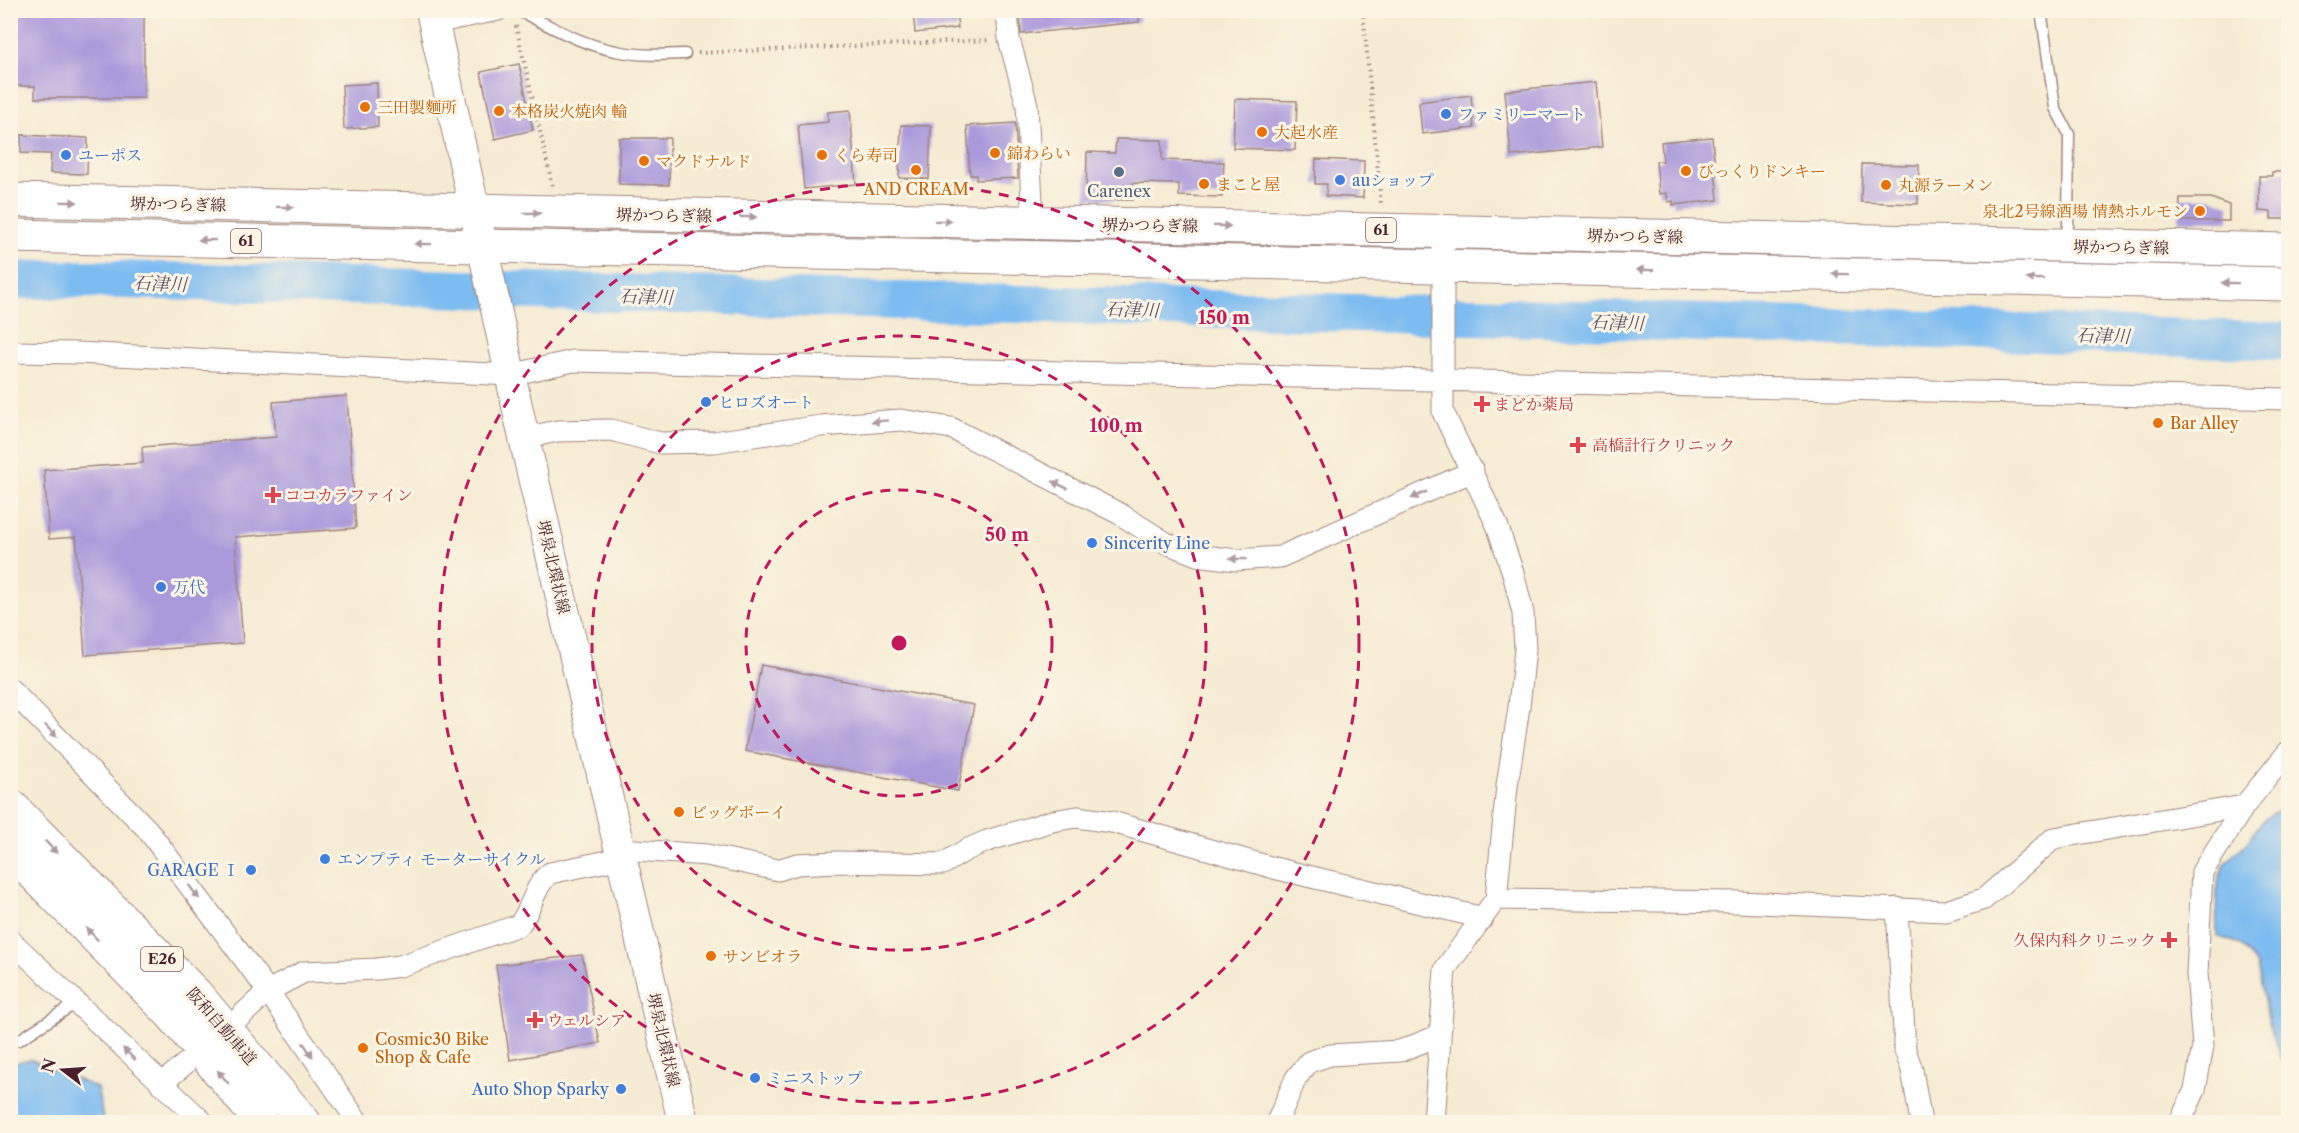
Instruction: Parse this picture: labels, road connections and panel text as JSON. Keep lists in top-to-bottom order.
{
  "streets": {
    "main road": [
      "堺かつらぎ線",
      "61",
      "堺泉北環状線",
      "E26",
      "阪和自動車道"
    ]
  },
  "crossings": [
    ["堺かつらぎ線", "堺泉北環状線"]
  ],
  "water": ["石津川"],
  "places": {
    "other": [
      "三田製麵所",
      "本格炭火焼肉 輪",
      "ファミリーマート",
      "大起水産",
      "錦わらい",
      "ユーポス",
      "くら寿司",
      "マクドナルド",
      "AND CREAM",
      "びっくりドンキー",
      "Carenex",
      "auショップ",
      "まこと屋",
      "丸源ラーメン",
      "泉北2号線酒場 情熱ホルモン",
      "ヒロズオート",
      "Bar Alley",
      "Sincerity Line",
      "万代",
      "ビッグボーイ",
      "エンプティ モーターサイクル",
      "GARAGE Ⅰ",
      "サンビオラ",
      "Cosmic30 Bike Shop & Cafe",
      "ミニストップ",
      "Auto Shop Sparky"
    ],
    "health": [
      "まどか薬局",
      "高橋計行クリニック",
      "ココカラファイン",
      "久保内科クリニック",
      "ウェルシア"
    ]
  },
  "north": "left",
  "rings": ["150 m", "100 m", "50 m"]
}
